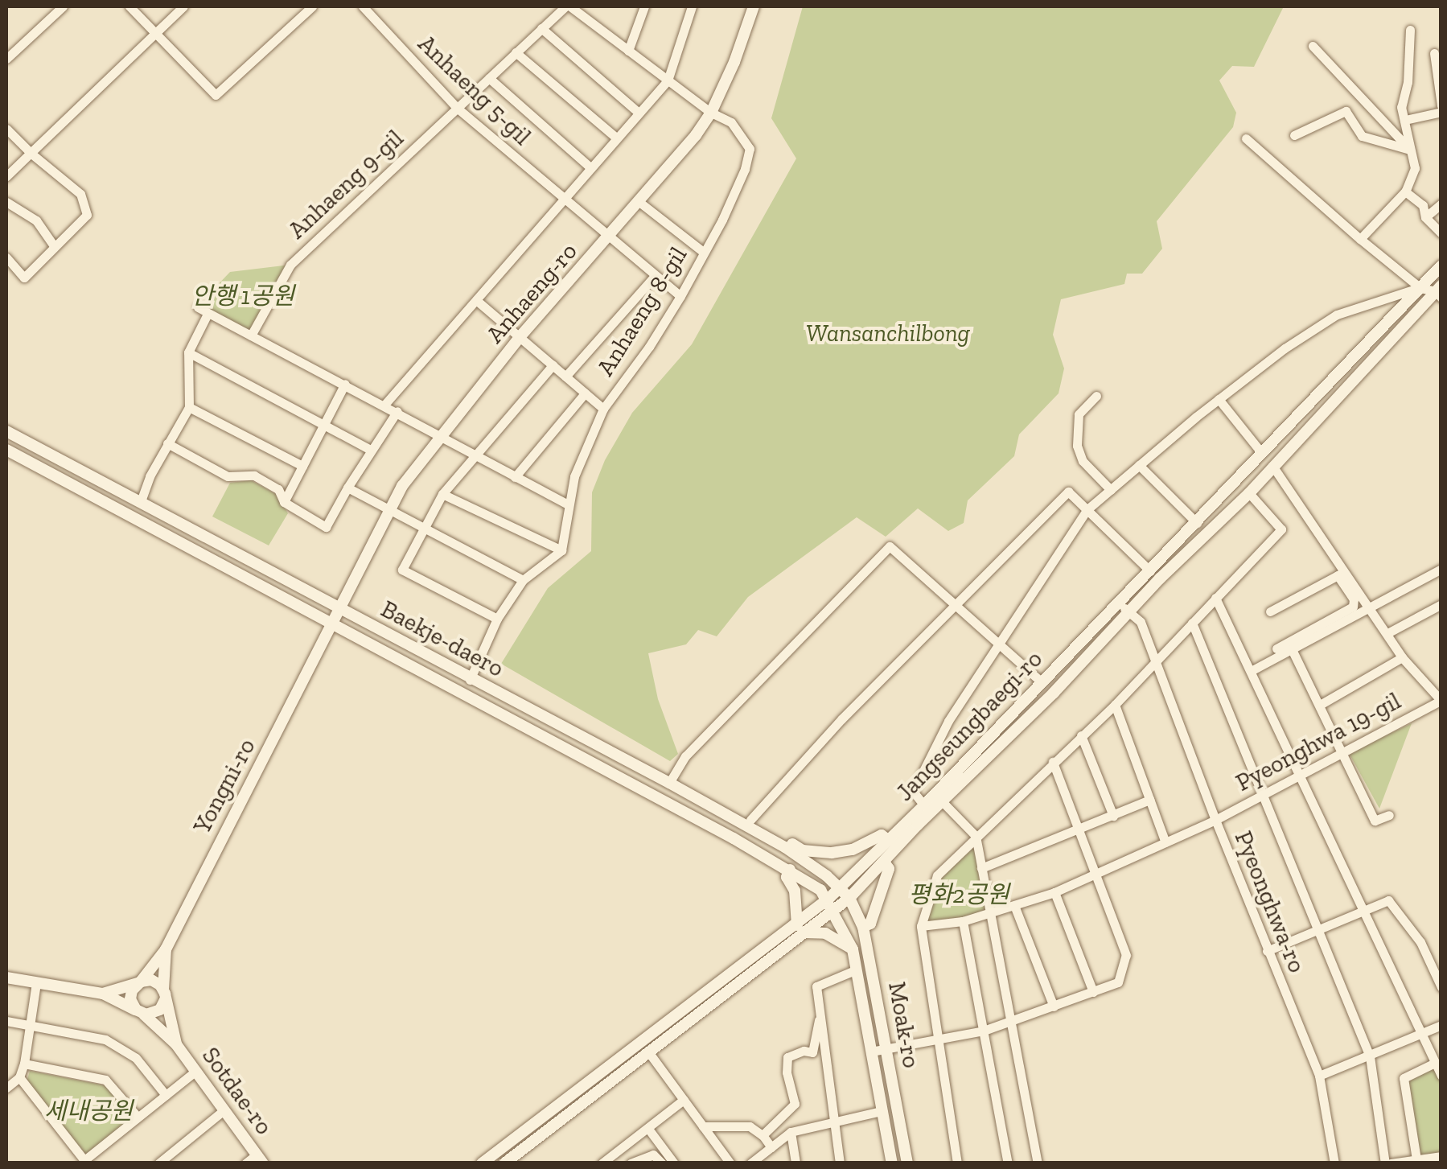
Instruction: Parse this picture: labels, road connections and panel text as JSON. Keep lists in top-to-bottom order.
{
  "streets": {
    "street": [
      "Anhaeng 5-gil",
      "Anhaeng 9-gil",
      "Anhaeng-ro",
      "Anhaeng 8-gil",
      "Baekje-daero",
      "Jangseungbaegi-ro",
      "Pyeonghwa 19-gil",
      "Yongni-ro",
      "Pyeonghwa-ro",
      "Moak-ro",
      "Sotdae-ro"
    ]
  },
  "crossings": [
    ["Anhaeng 5-gil", "Anhaeng 9-gil"],
    ["Anhaeng 5-gil", "Anhaeng-ro"],
    ["Anhaeng 5-gil", "Anhaeng 8-gil"],
    ["Anhaeng-ro", "Anhaeng 8-gil"],
    ["Anhaeng-ro", "Baekje-daero"],
    ["Anhaeng-ro", "Yongni-ro"],
    ["Baekje-daero", "Jangseungbaegi-ro"],
    ["Baekje-daero", "Yongni-ro"],
    ["Baekje-daero", "Moak-ro"],
    ["Jangseungbaegi-ro", "Pyeonghwa-ro"],
    ["Jangseungbaegi-ro", "Moak-ro"],
    ["Pyeonghwa 19-gil", "Pyeonghwa-ro"]
  ],
  "parks": [
    "안행 1공원",
    "Wansanchilbong",
    "평화2공원",
    "세내공원"
  ]
}
